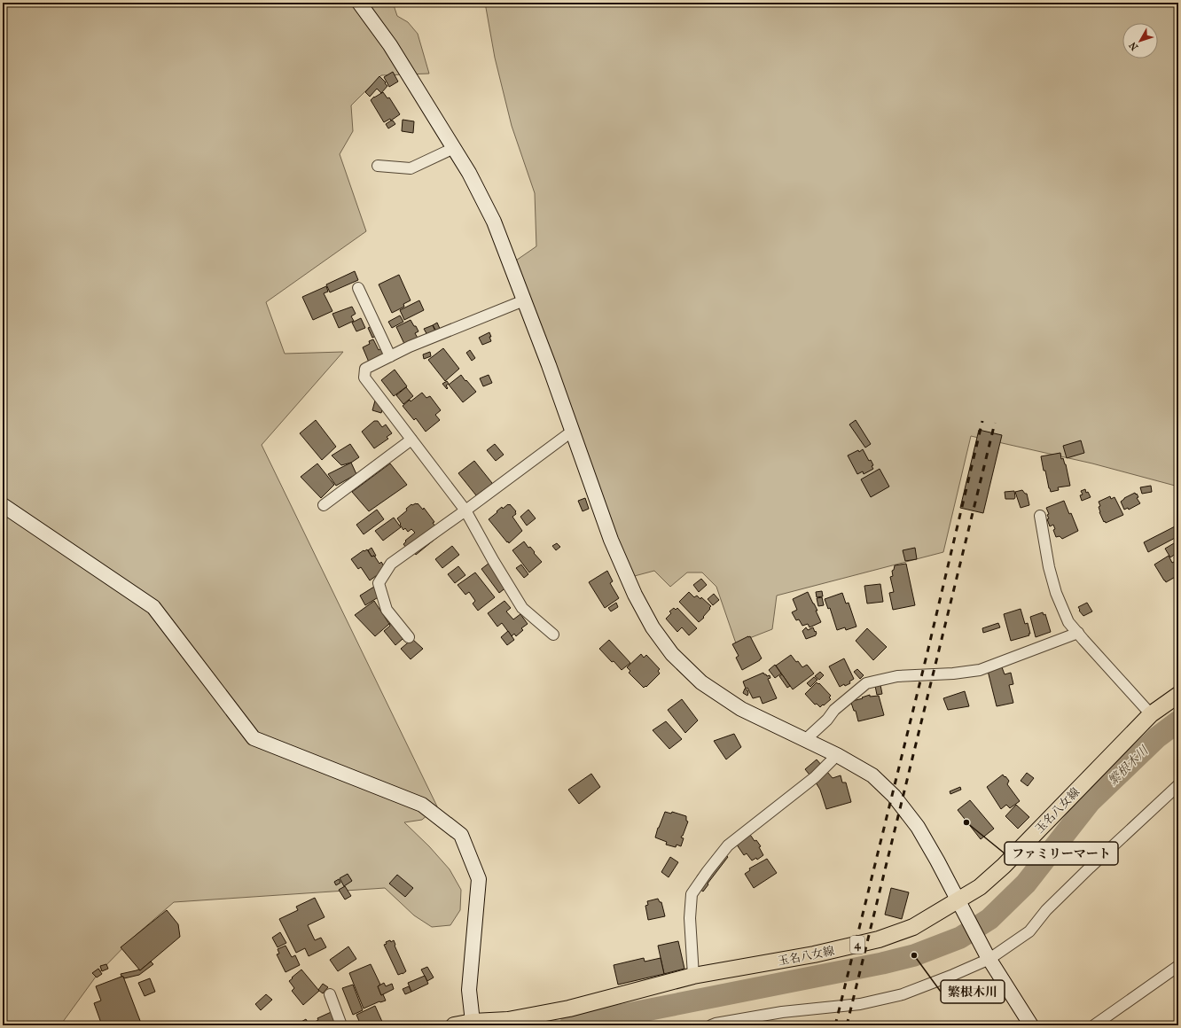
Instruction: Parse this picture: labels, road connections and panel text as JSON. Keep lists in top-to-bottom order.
{
  "streets": {
    "main road": ["玉名八女線", "4"]
  },
  "water": ["繁根木川"],
  "places": ["ファミリーマート", "繁根木川"],
  "north": "bottom left"
}
